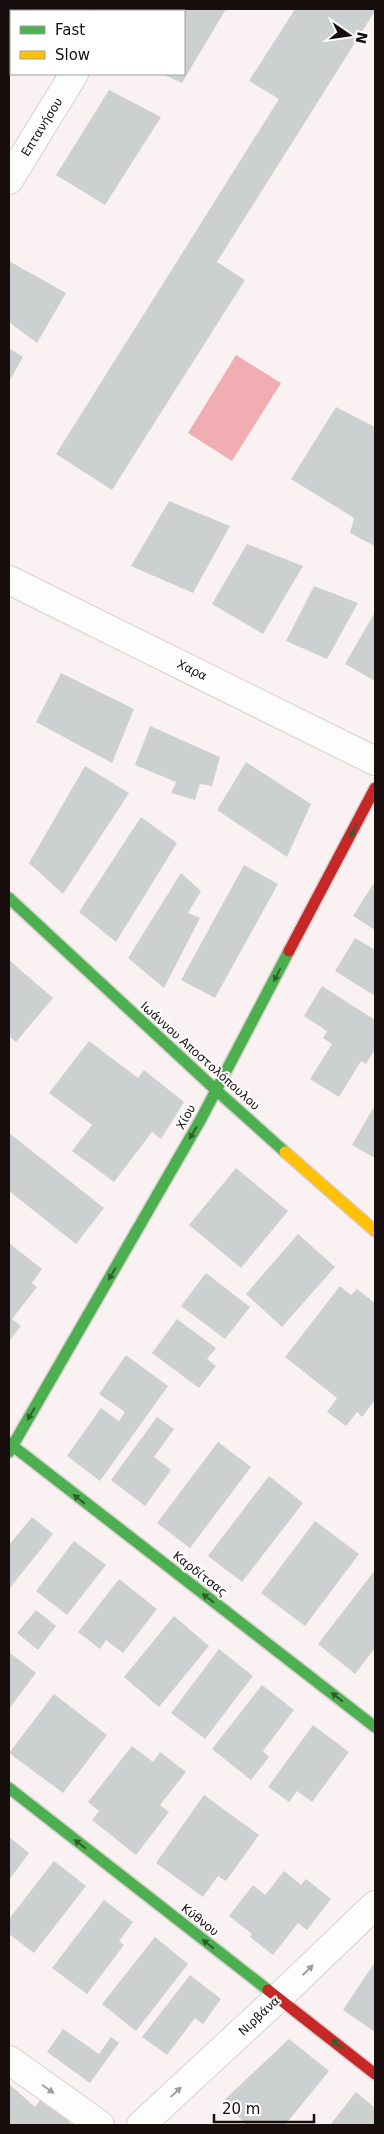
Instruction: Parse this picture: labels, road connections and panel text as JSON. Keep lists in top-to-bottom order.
{
  "streets": {
    "street": [
      "Επτανήσου",
      "Χαρα",
      "Ιωάννου Αποστολόπουλου",
      "Χίου",
      "Καρδίτσας",
      "Κύθνου",
      "Νιρβάνα"
    ]
  },
  "crossings": [
    ["Ιωάννου Αποστολόπουλου", "Χίου"],
    ["Χίου", "Καρδίτσας"],
    ["Κύθνου", "Νιρβάνα"]
  ],
  "one_way": [
    "Χίου",
    "Καρδίτσας",
    "Κύθνου",
    "Νιρβάνα"
  ],
  "legend": ["Fast", "Slow"],
  "scale_bar": "20 m",
  "north": "right"
}
